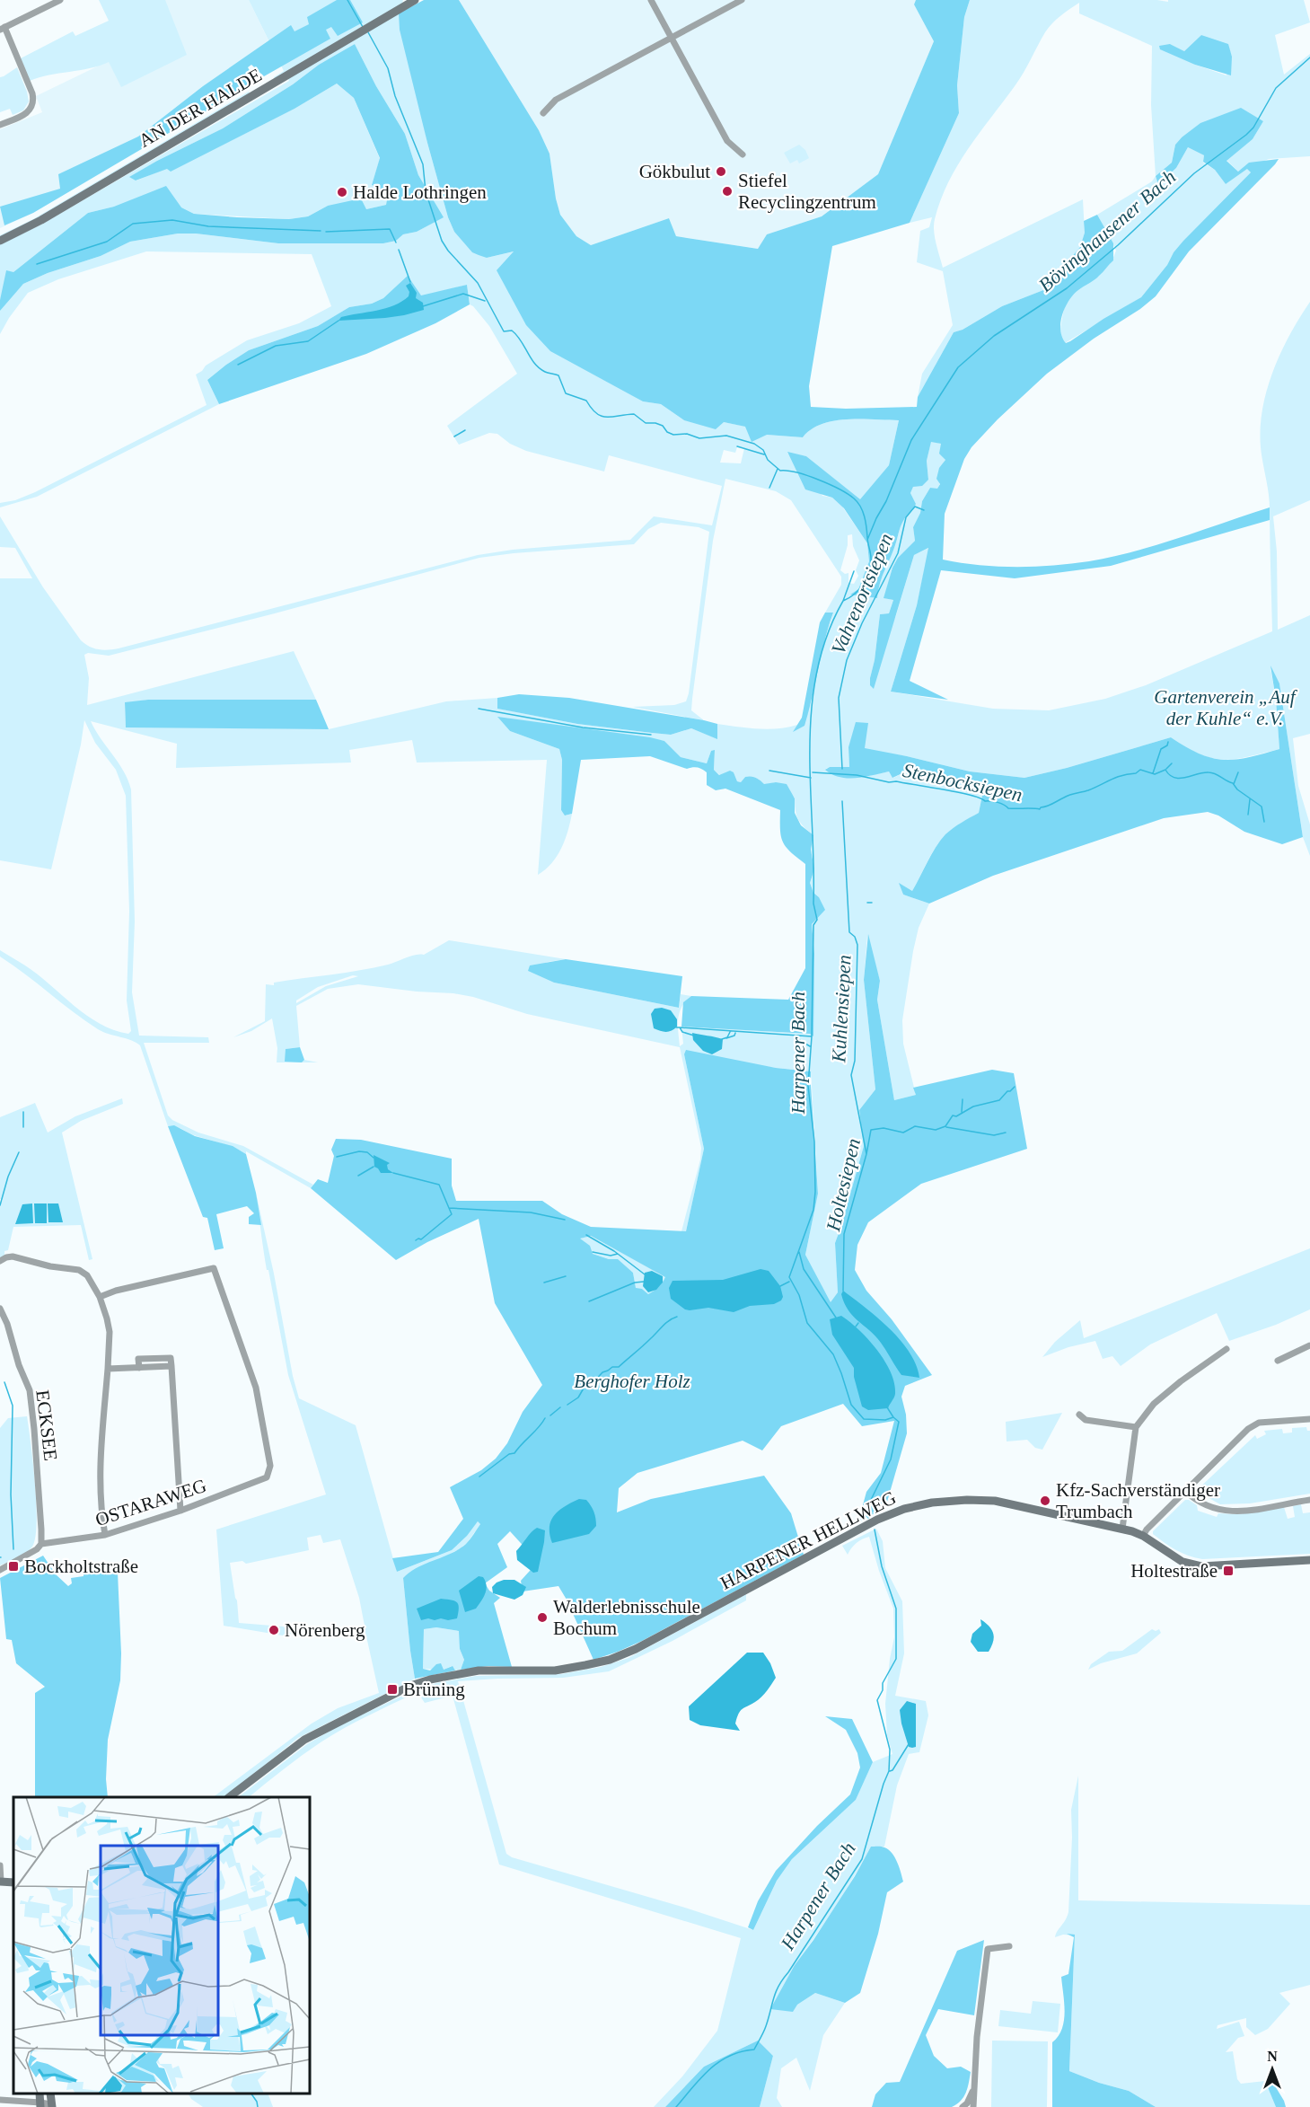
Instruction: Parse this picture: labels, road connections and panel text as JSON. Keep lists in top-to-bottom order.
{
  "streets": {
    "street": [
      "AN DER HALDE",
      "ECKSEE",
      "OSTARAWEG",
      "HARPENER HELLWEG"
    ]
  },
  "crossings": [
    ["ECKSEE", "OSTARAWEG"]
  ],
  "water": [
    "Bövinghausener Bach",
    "Vahrenortsiepen",
    "Stenbocksiepen",
    "Kuhlensiepen",
    "Harpener Bach",
    "Holtesiepen"
  ],
  "parks": ["Gartenverein „Auf der Kuhle“ e.V.", "Berghofer Holz"],
  "places": {
    "other": [
      "Gökbulut",
      "Stiefel Recyclingzentrum",
      "Halde Lothringen",
      "Kfz-Sachverständiger Trumbach",
      "Walderlebnisschule Bochum",
      "Nörenberg"
    ],
    "transit": ["Bockholtstraße", "Holtestraße", "Brüning"]
  },
  "north": "top"
}
